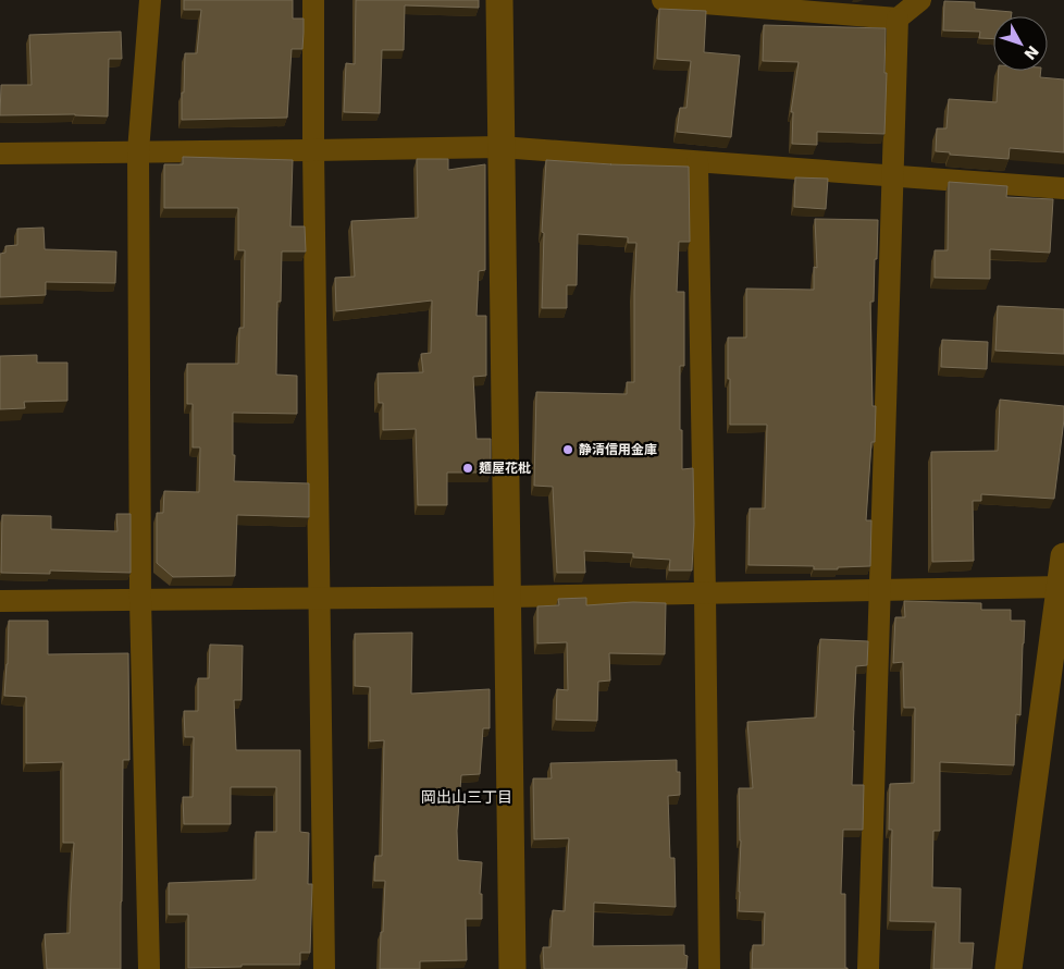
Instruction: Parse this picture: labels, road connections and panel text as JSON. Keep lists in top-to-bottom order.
{
  "districts": ["岡出山三丁目"],
  "places": ["静清信用金庫", "麺屋花枇"],
  "north": "bottom right"
}
